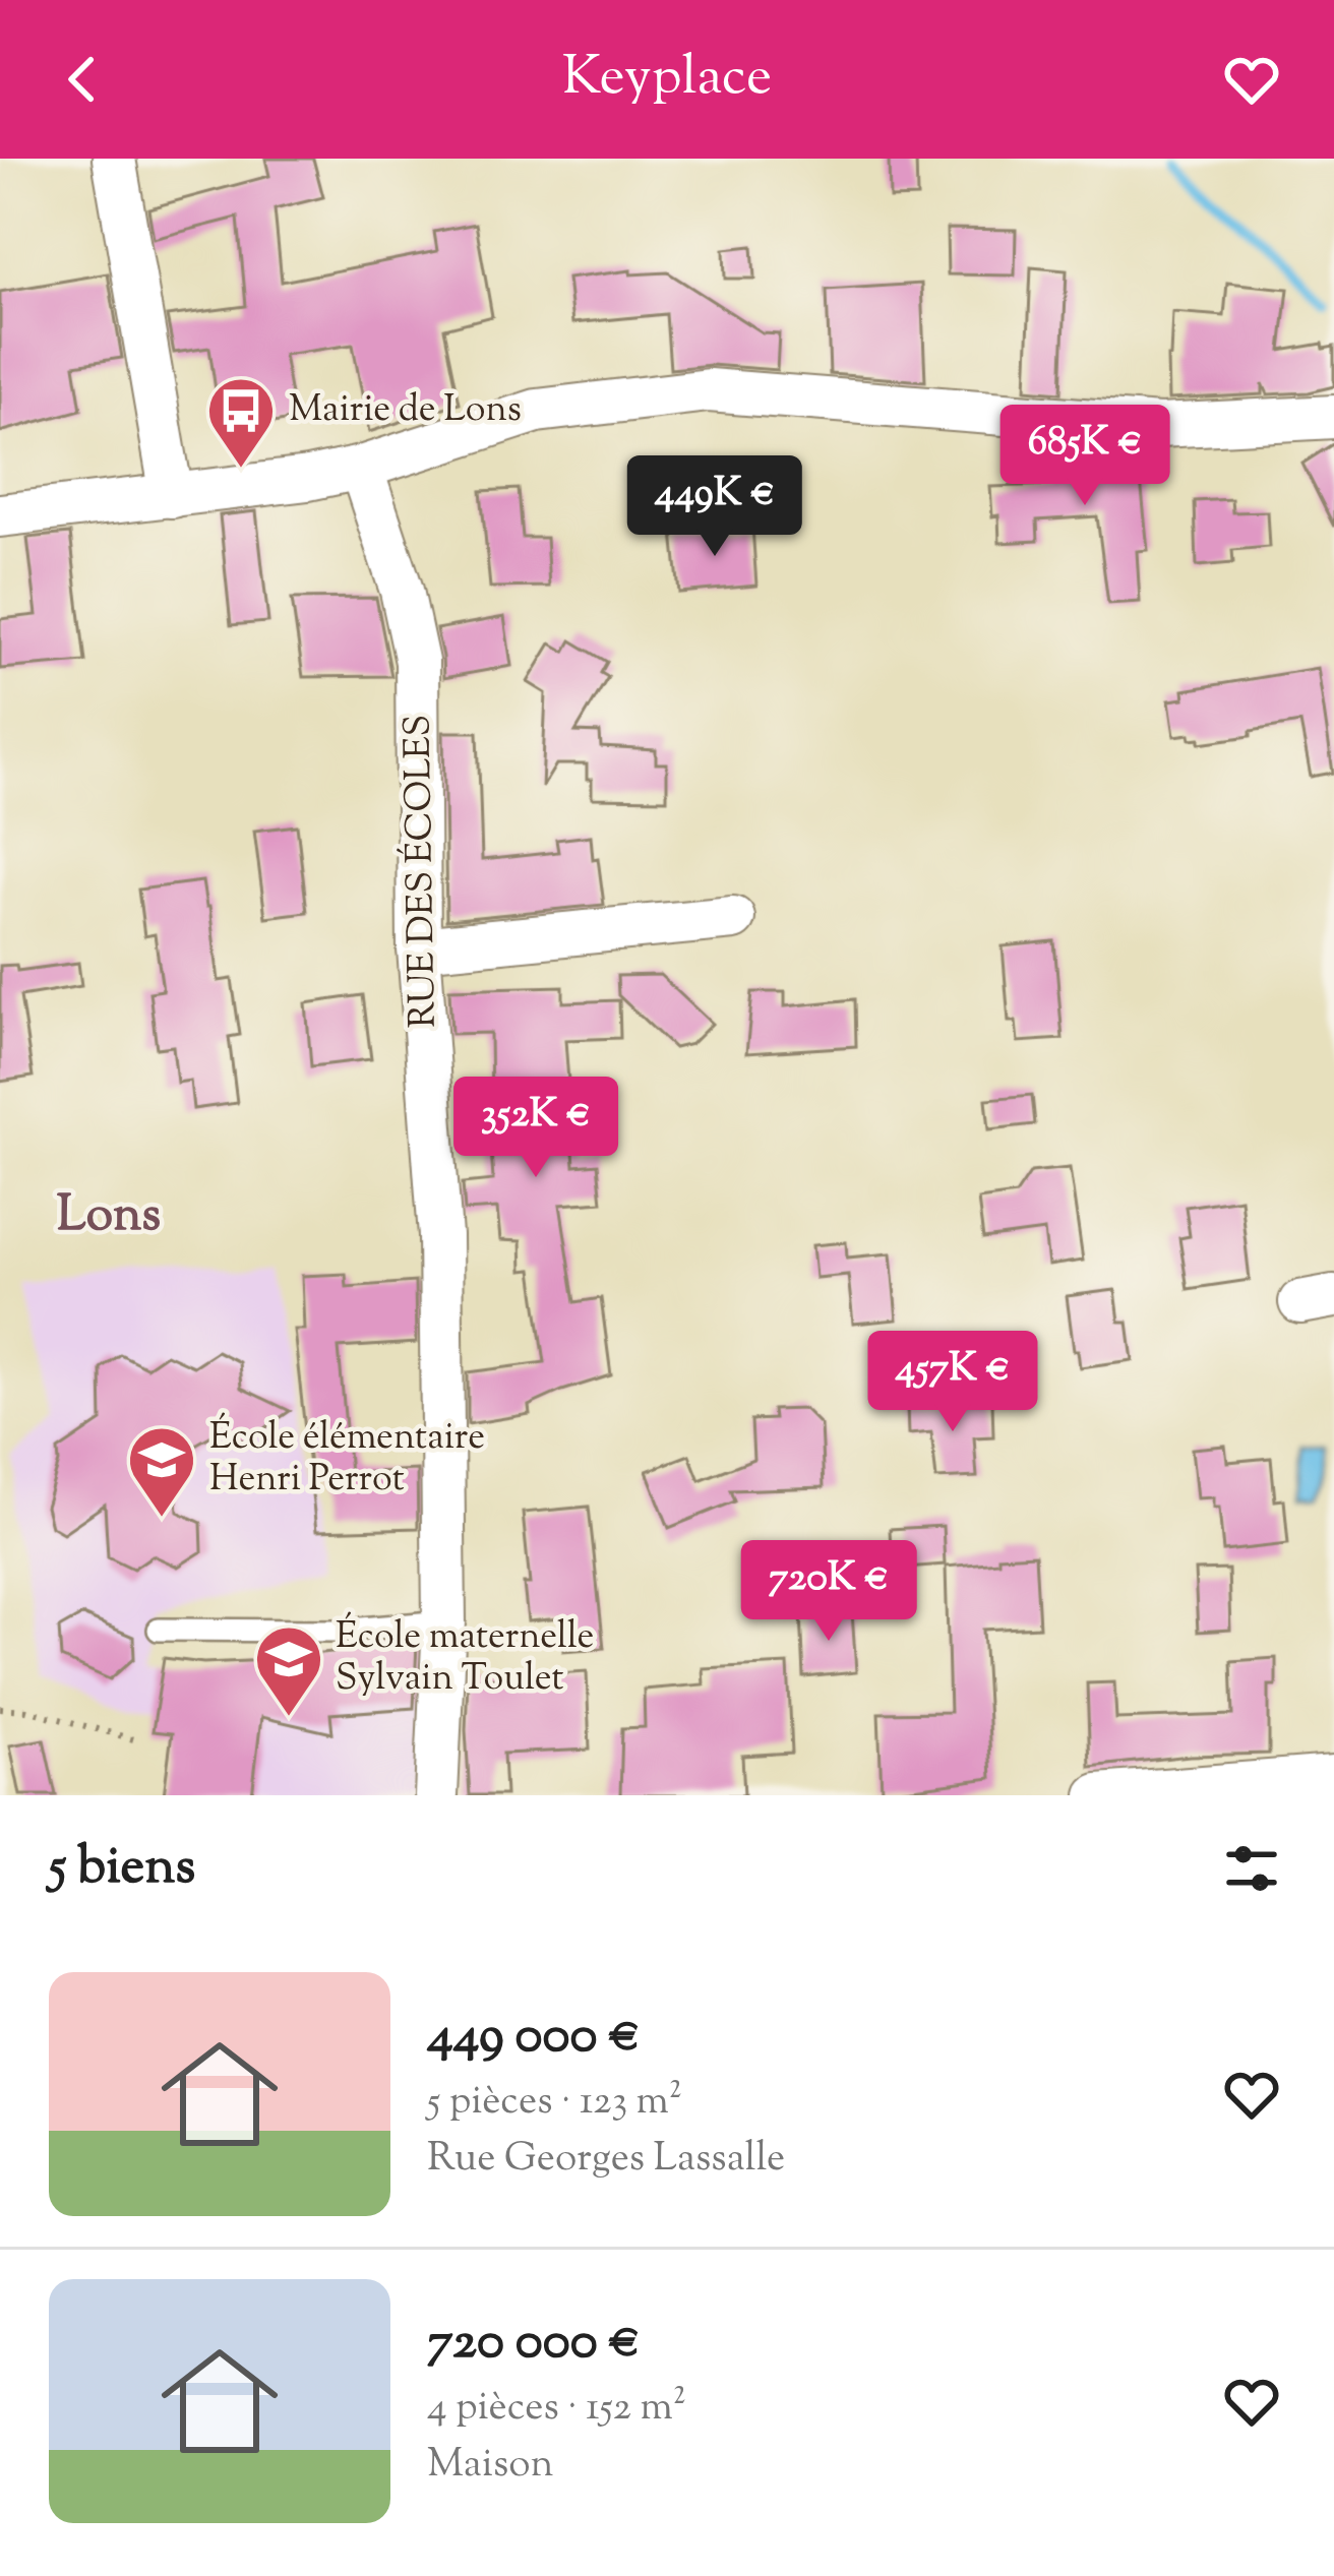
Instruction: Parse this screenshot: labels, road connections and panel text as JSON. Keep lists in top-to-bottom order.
{
  "streets": {
    "street": ["RUE DES ÉCOLES"]
  },
  "districts": ["Lons"],
  "places": {
    "bus stop": ["Mairie de Lons"],
    "school or university": ["École élémentaire Henri Perrot", "École maternelle Sylvain Toulet"]
  },
  "page": {
    "header": "Keyplace",
    "price": [
      "685K €",
      "449K €",
      "352K €",
      "457K €",
      "720K €"
    ],
    "heading": "5 biens",
    "list": [
      {
        "name": "449 000 €",
        "note": "5 pièces · 123 m² · Rue Georges Lassalle"
      },
      {
        "name": "720 000 €",
        "note": "4 pièces · 152 m² · Maison"
      }
    ]
  }
}
